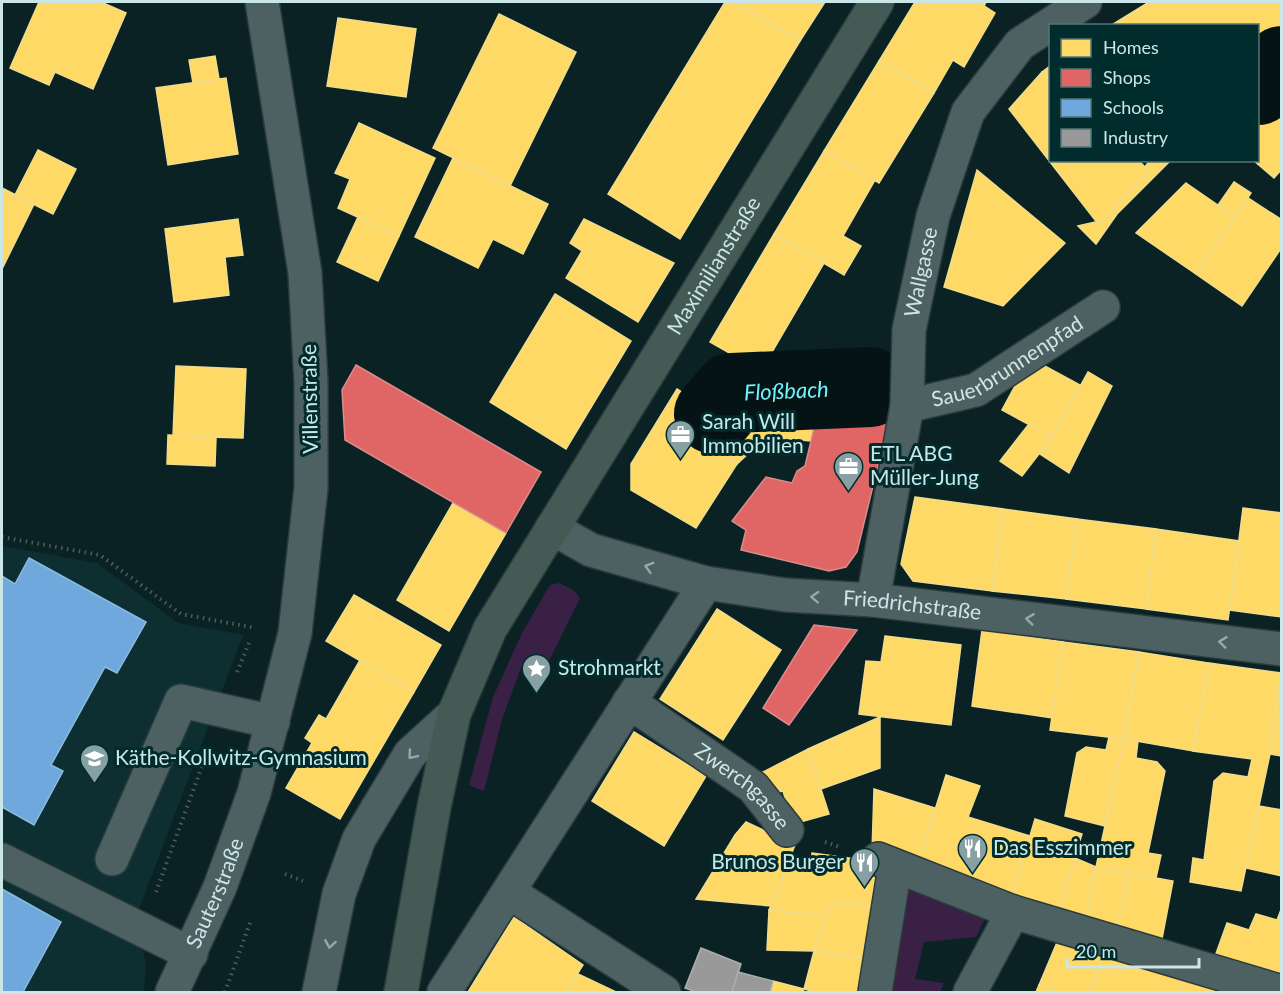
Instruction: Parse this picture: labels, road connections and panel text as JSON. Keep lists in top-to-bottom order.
{
  "streets": {
    "main road": ["Maximilianstraße"],
    "street": [
      "Wallgasse",
      "Sauerbrunnenpfad",
      "Villenstraße",
      "Friedrichstraße",
      "Zwerchgasse",
      "Sauterstraße"
    ]
  },
  "crossings": [
    ["Maximilianstraße", "Friedrichstraße"],
    ["Wallgasse", "Sauerbrunnenpfad"],
    ["Wallgasse", "Friedrichstraße"],
    ["Villenstraße", "Sauterstraße"]
  ],
  "one_way": ["Friedrichstraße"],
  "water": ["Floßbach"],
  "places": {
    "office": ["Sarah Will Immobilien", "ETL ABG Müller-Jung"],
    "place": ["Strohmarkt"],
    "school or university": ["Käthe-Kollwitz-Gymnasium"],
    "restaurant": ["Das Esszimmer", "Brunos Burger"]
  },
  "legend": [
    "Homes",
    "Shops",
    "Schools",
    "Industry"
  ],
  "scale_bar": "20 m"
}
